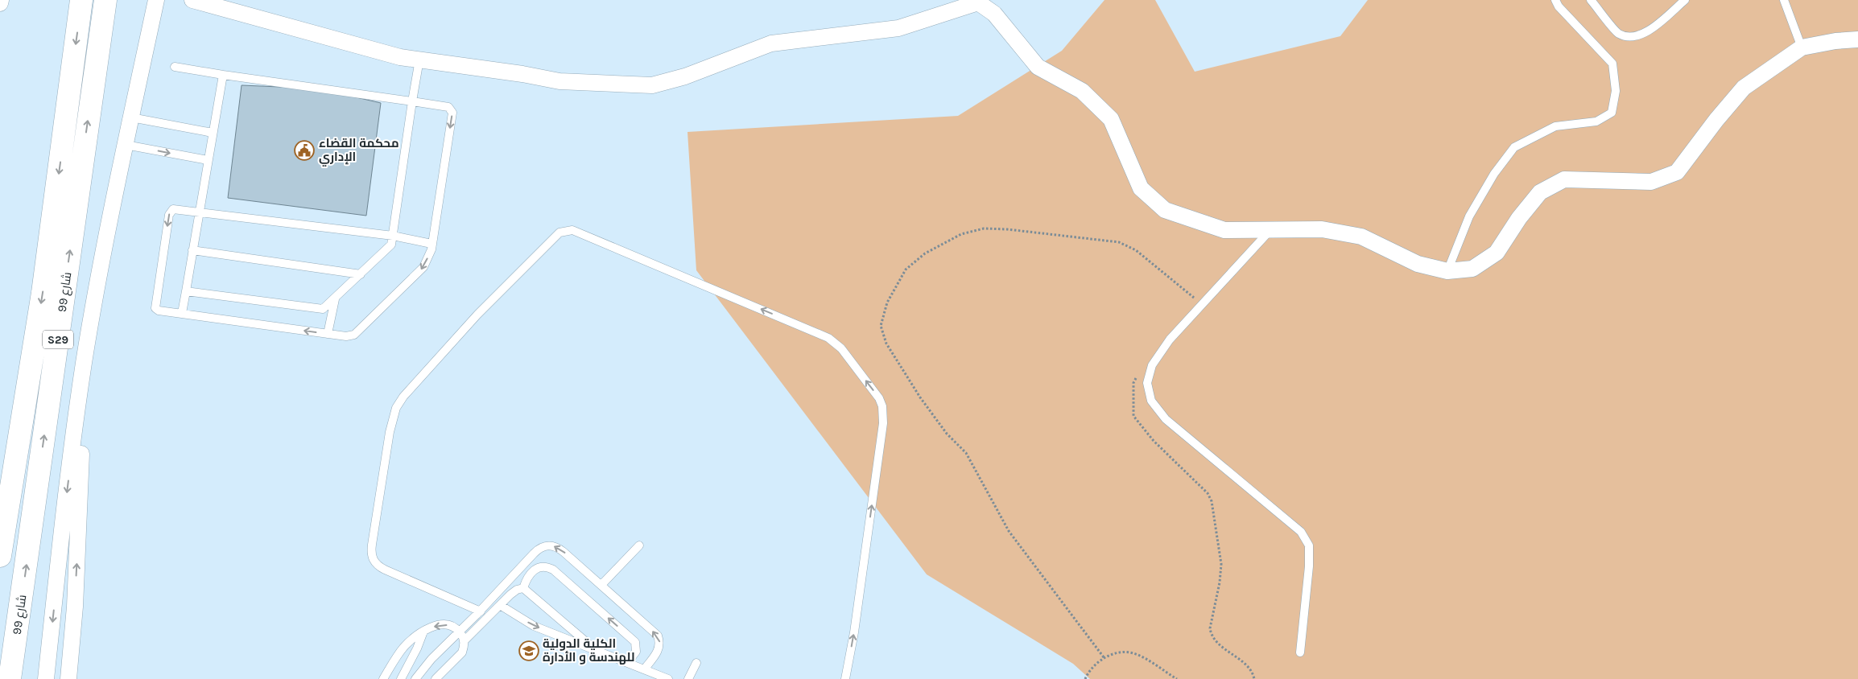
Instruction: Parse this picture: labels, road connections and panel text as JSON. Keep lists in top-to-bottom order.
{
  "streets": {
    "main road": ["99 شارع", "S29"]
  },
  "places": {
    "public building": ["محكمة القضاء الإداري"],
    "school or university": ["الكلية الدولية للهندسة و الأدارة"]
  }
}
